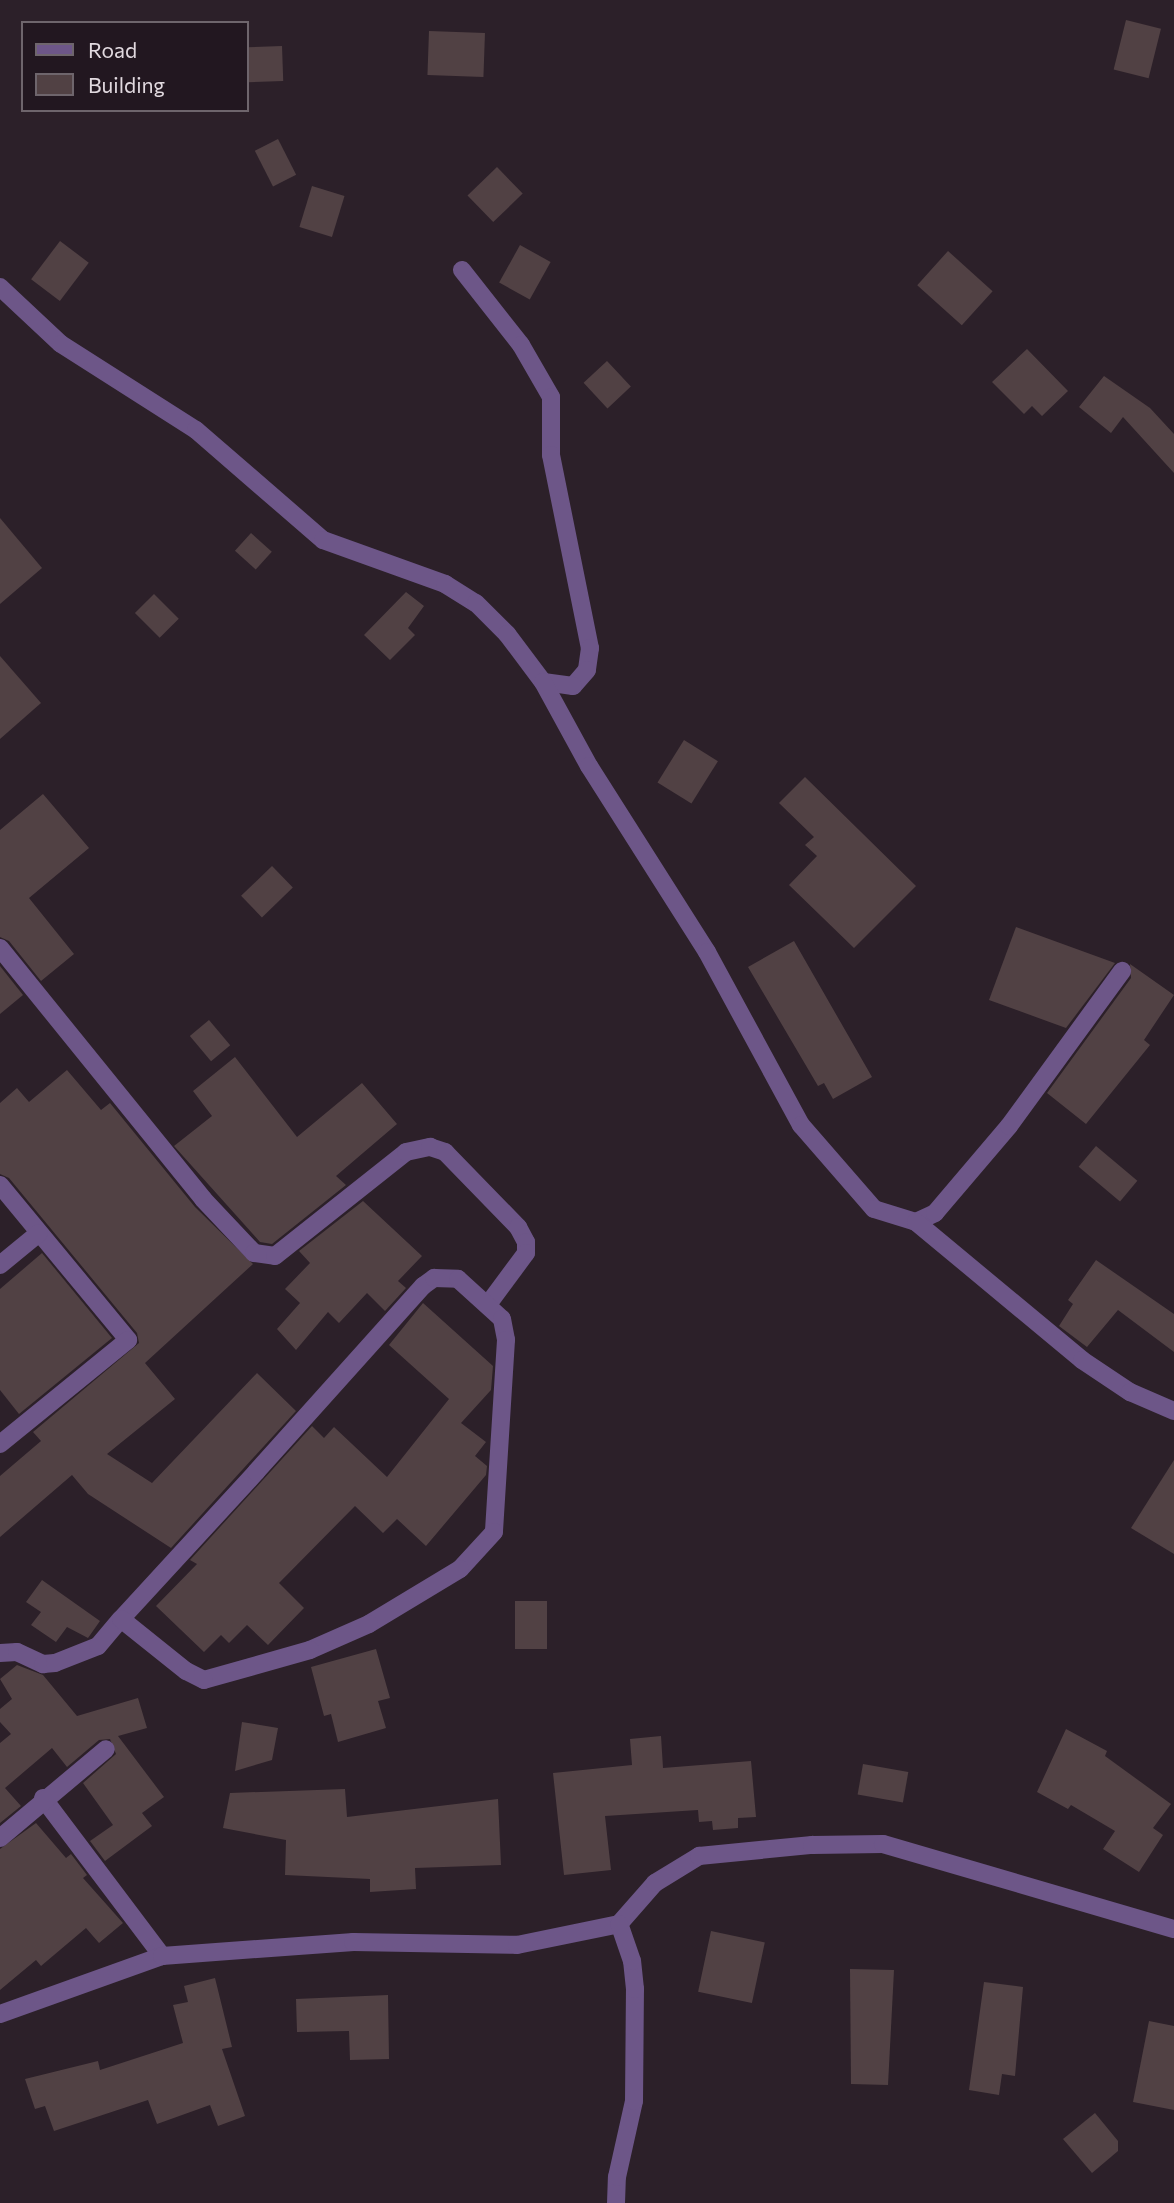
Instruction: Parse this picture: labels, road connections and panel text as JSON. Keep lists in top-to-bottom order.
{
  "legend": ["Road", "Building"]
}
